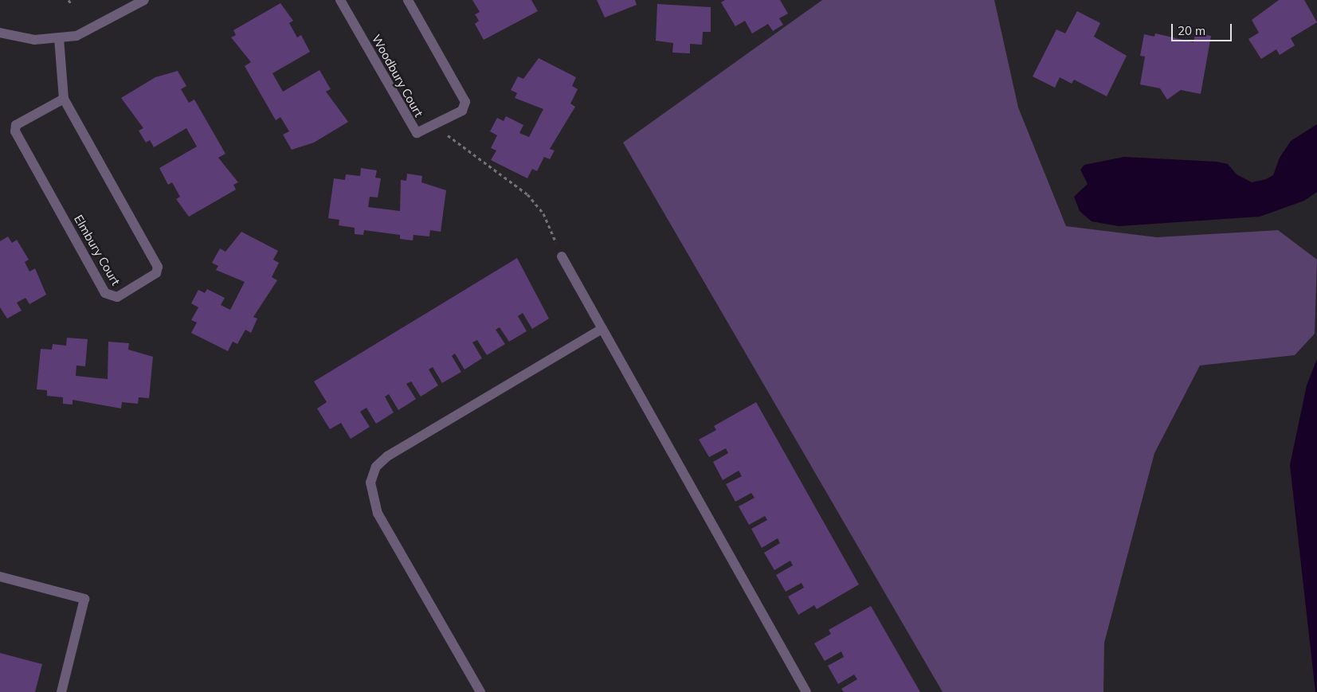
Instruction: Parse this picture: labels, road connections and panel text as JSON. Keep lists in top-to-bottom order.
{
  "streets": {
    "street": ["Woodbury Court", "Elmbury Court"]
  },
  "scale_bar": "20 m"
}
